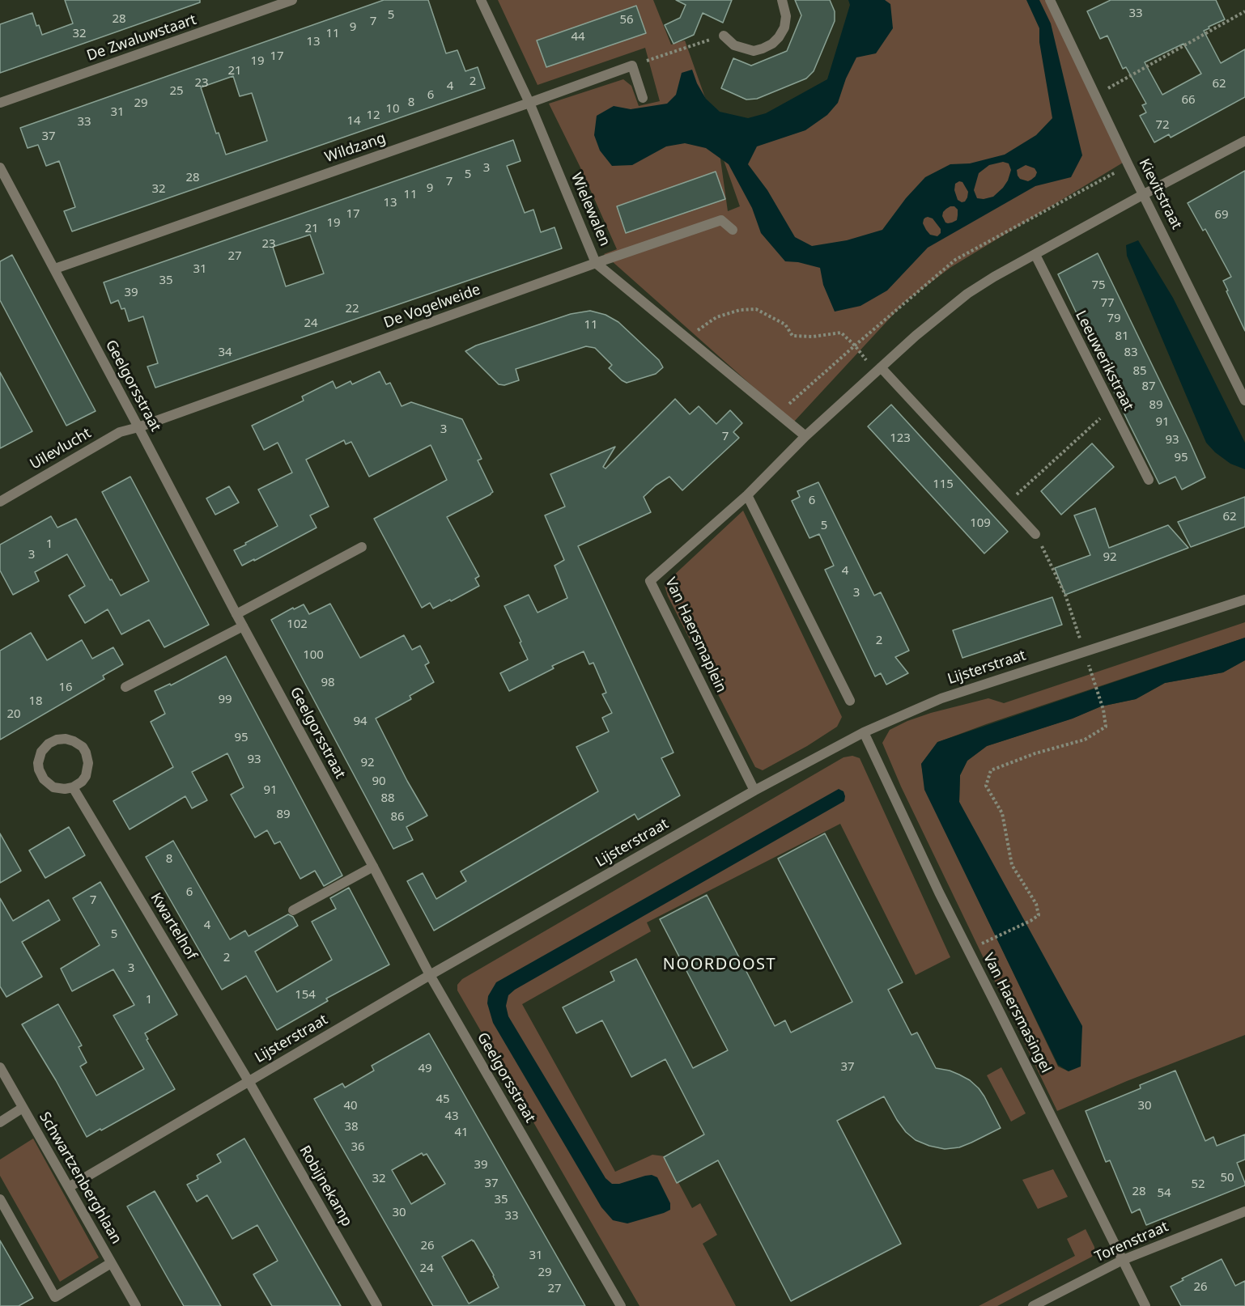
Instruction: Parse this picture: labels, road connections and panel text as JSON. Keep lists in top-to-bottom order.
{
  "streets": {
    "street": [
      "De Zwaluwstaart",
      "Wildzang",
      "Kievitstraat",
      "Wielewalen",
      "De Vogelweide",
      "Leeuwerikstraat",
      "Geelgorsstraat",
      "Uilevlucht",
      "Van Haersmaplein",
      "Lijsterstraat",
      "Kwartelhof",
      "Van Haersmasingel",
      "Schwartzenberghlaan",
      "Robijnekamp",
      "Torenstraat"
    ]
  },
  "crossings": [
    ["Wildzang", "Wielewalen"],
    ["Wildzang", "Geelgorsstraat"],
    ["Wielewalen", "De Vogelweide"],
    ["Wielewalen", "Van Haersmaplein"],
    ["De Vogelweide", "Geelgorsstraat"],
    ["De Vogelweide", "Uilevlucht"],
    ["Geelgorsstraat", "Uilevlucht"],
    ["Geelgorsstraat", "Lijsterstraat"],
    ["Van Haersmaplein", "Lijsterstraat"],
    ["Lijsterstraat", "Kwartelhof"],
    ["Lijsterstraat", "Van Haersmasingel"],
    ["Lijsterstraat", "Schwartzenberghlaan"],
    ["Lijsterstraat", "Robijnekamp"],
    ["Kwartelhof", "Robijnekamp"],
    ["Van Haersmasingel", "Torenstraat"]
  ],
  "districts": ["NOORDOOST"],
  "house_numbers": [
    "33",
    "5",
    "28",
    "56",
    "7",
    "9",
    "32",
    "11",
    "44",
    "13",
    "17",
    "19",
    "21",
    "2",
    "23",
    "62",
    "4",
    "25",
    "6",
    "66",
    "8",
    "29",
    "10",
    "31",
    "12",
    "14",
    "33",
    "72",
    "37",
    "3",
    "5",
    "28",
    "7",
    "9",
    "32",
    "11",
    "13",
    "17",
    "69",
    "19",
    "21",
    "23",
    "27",
    "31",
    "35",
    "75",
    "39",
    "77",
    "22",
    "79",
    "24",
    "11",
    "81",
    "34",
    "83",
    "85",
    "87",
    "89",
    "91",
    "3",
    "7",
    "123",
    "93",
    "95",
    "115",
    "6",
    "62",
    "109",
    "5",
    "1",
    "3",
    "92",
    "4",
    "3",
    "102",
    "2",
    "100",
    "98",
    "16",
    "99",
    "18",
    "20",
    "94",
    "95",
    "93",
    "92",
    "90",
    "91",
    "88",
    "89",
    "86",
    "8",
    "6",
    "7",
    "4",
    "5",
    "2",
    "3",
    "154",
    "1",
    "37",
    "49",
    "45",
    "40",
    "30",
    "43",
    "38",
    "41",
    "36",
    "39",
    "50",
    "32",
    "37",
    "52",
    "28",
    "54",
    "35",
    "30",
    "33",
    "26",
    "31",
    "24",
    "29",
    "26",
    "27"
  ]
}
